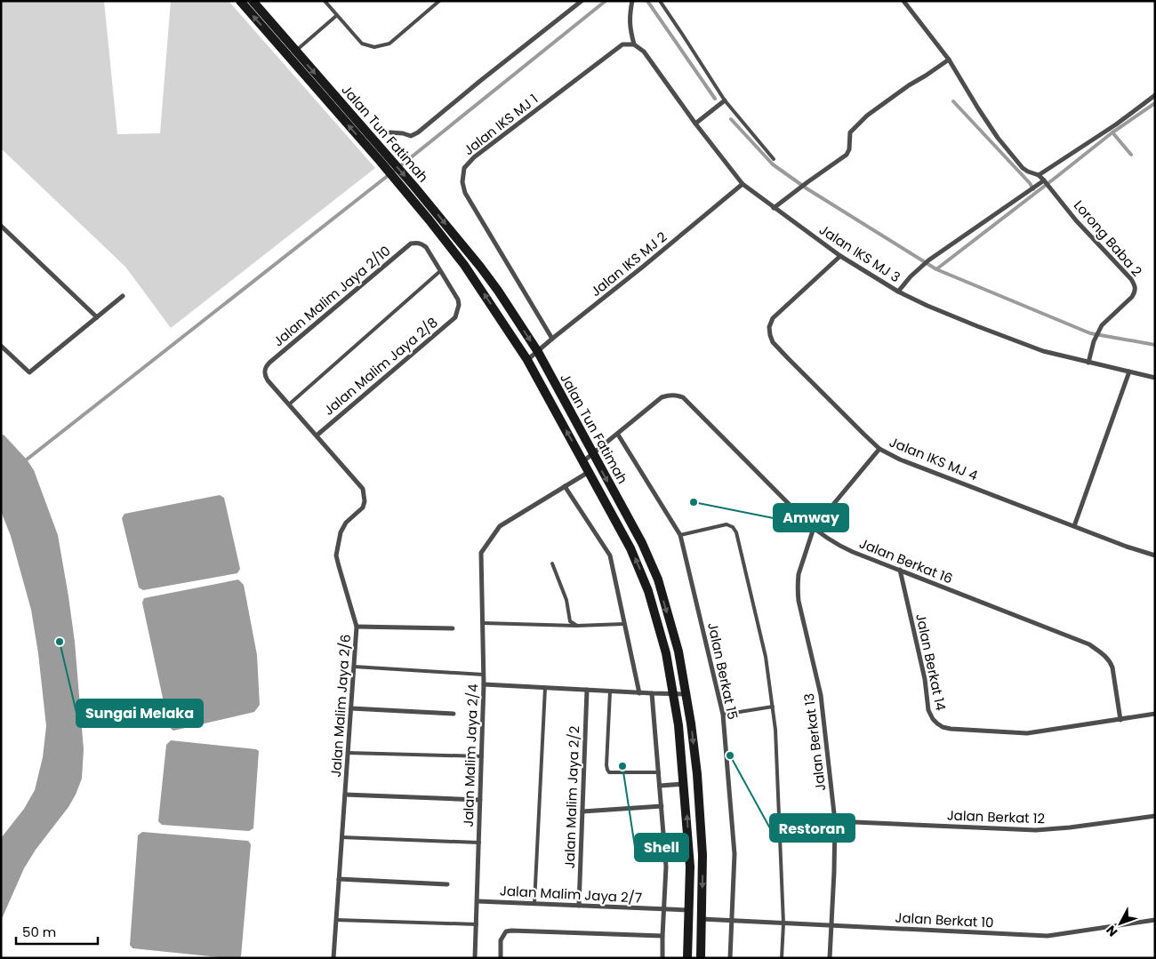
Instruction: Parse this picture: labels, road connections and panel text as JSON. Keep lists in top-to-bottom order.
{
  "streets": {
    "main road": ["Jalan Tun Fatimah"],
    "street": [
      "Jalan IKS MJ 1",
      "Lorong Baba 2",
      "Jalan IKS MJ 3",
      "Jalan IKS MJ 2",
      "Jalan Malim Jaya 2/10",
      "Jalan Malim Jaya 2/8",
      "Jalan IKS MJ 4",
      "Jalan Berkat 16",
      "Jalan Berkat 14",
      "Jalan Berkat 15",
      "Jalan Malim Jaya 2/6",
      "Jalan Berkat 13",
      "Jalan Malim Jaya 2/4",
      "Jalan Malim Jaya 2/2",
      "Jalan Berkat 12",
      "Jalan Malim Jaya 2/7",
      "Jalan Berkat 10"
    ]
  },
  "crossings": [
    ["Jalan IKS MJ 1", "Jalan IKS MJ 3"],
    ["Jalan IKS MJ 1", "Jalan IKS MJ 2"],
    ["Jalan Tun Fatimah", "Jalan IKS MJ 2"],
    ["Jalan Tun Fatimah", "Jalan Berkat 16"],
    ["Jalan Tun Fatimah", "Jalan Malim Jaya 2/7"],
    ["Jalan Tun Fatimah", "Jalan Berkat 10"],
    ["Lorong Baba 2", "Jalan IKS MJ 3"],
    ["Jalan IKS MJ 3", "Jalan IKS MJ 2"],
    ["Jalan IKS MJ 3", "Jalan IKS MJ 4"],
    ["Jalan Malim Jaya 2/10", "Jalan Malim Jaya 2/8"],
    ["Jalan Malim Jaya 2/10", "Jalan Malim Jaya 2/6"],
    ["Jalan Malim Jaya 2/8", "Jalan Malim Jaya 2/6"],
    ["Jalan Berkat 16", "Jalan Berkat 14"],
    ["Jalan Berkat 16", "Jalan Berkat 15"],
    ["Jalan Berkat 16", "Jalan Berkat 13"],
    ["Jalan Berkat 15", "Jalan Berkat 10"],
    ["Jalan Berkat 13", "Jalan Berkat 12"],
    ["Jalan Berkat 13", "Jalan Berkat 10"],
    ["Jalan Malim Jaya 2/4", "Jalan Malim Jaya 2/7"],
    ["Jalan Malim Jaya 2/2", "Jalan Malim Jaya 2/7"]
  ],
  "places": [
    "Amway",
    "Sungai Melaka",
    "Restoran",
    "Shell"
  ],
  "scale_bar": "50 m",
  "north": "bottom left"
}
